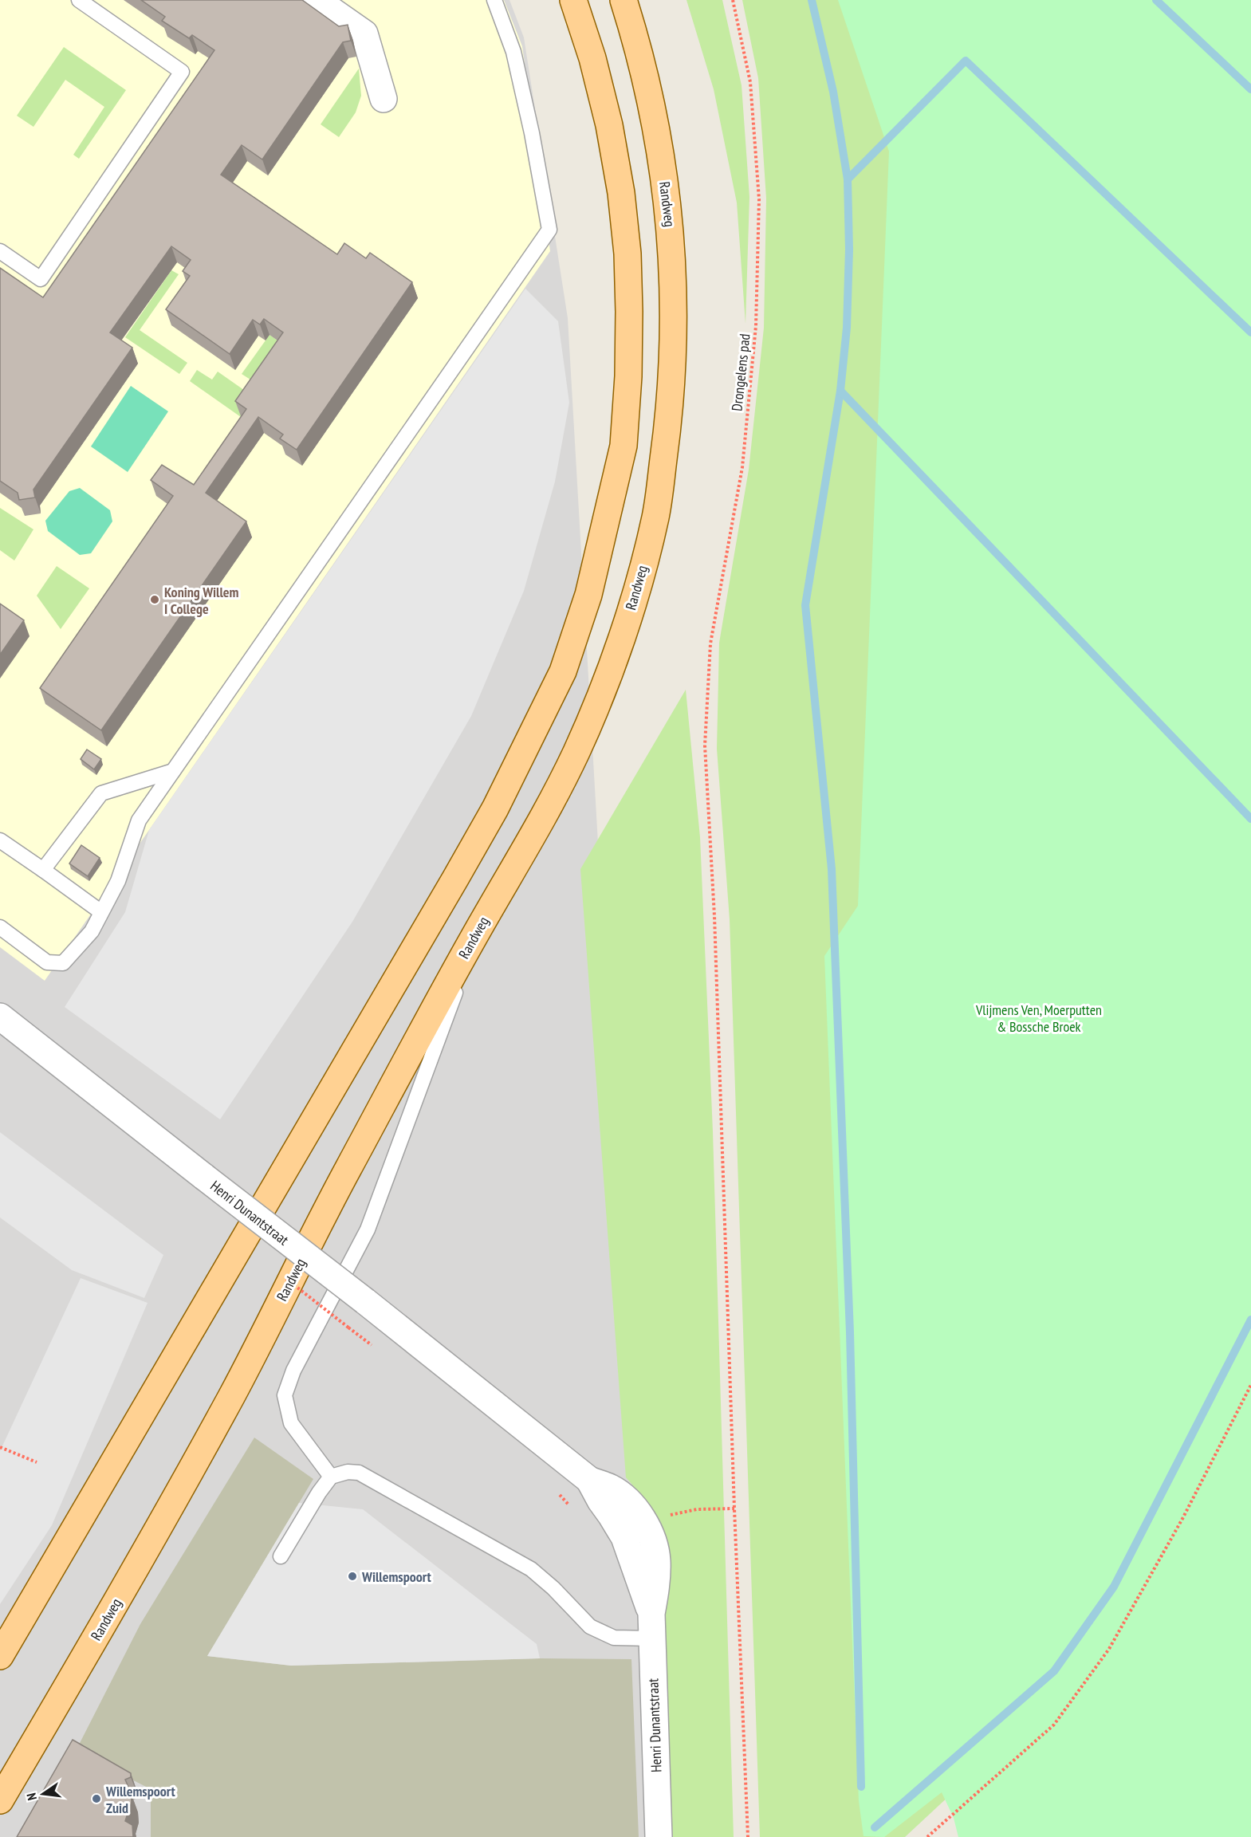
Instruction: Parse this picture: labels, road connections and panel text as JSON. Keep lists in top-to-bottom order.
{
  "streets": {
    "main road": ["Randweg"],
    "street": ["Henri Dunantstraat"],
    "path": ["Drongelens pad"]
  },
  "parks": ["Vlijmens Ven, Moerputten & Bossche Broek"],
  "places": ["Koning Willem I College", "Willemspoort", "Willemspoort Zuid"],
  "north": "left"
}
